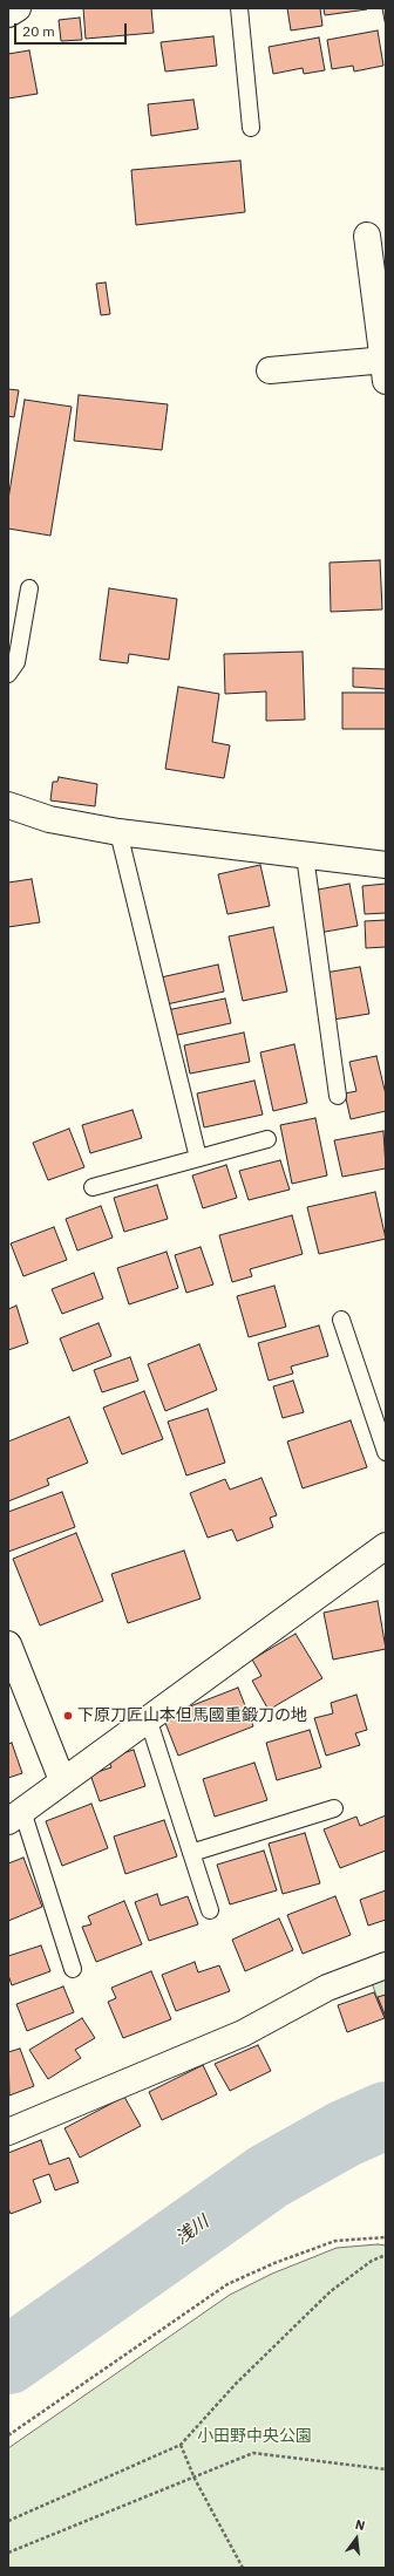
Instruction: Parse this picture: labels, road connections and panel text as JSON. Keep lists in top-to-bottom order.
{
  "water": ["浅川"],
  "parks": ["小田野中央公園"],
  "places": ["下原刀匠山本但馬國重鍛刀の地"],
  "scale_bar": "20 m",
  "north": "top"
}
